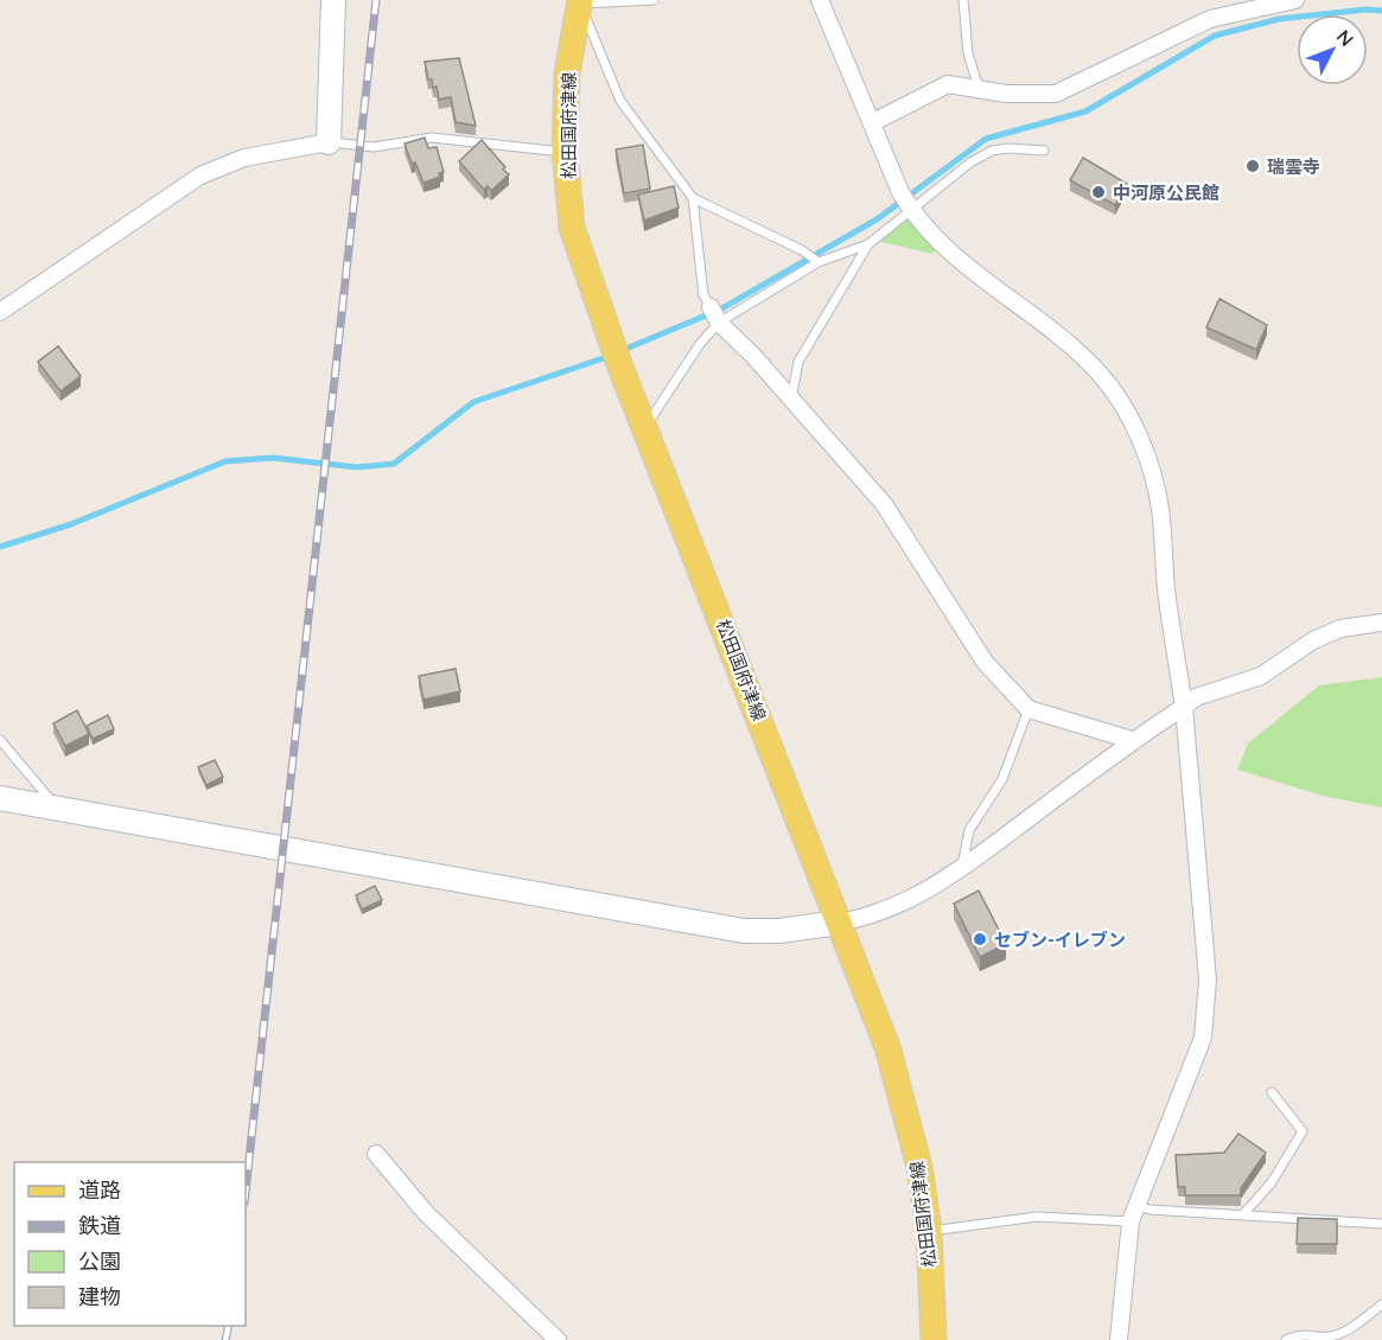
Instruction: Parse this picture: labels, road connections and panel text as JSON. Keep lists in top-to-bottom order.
{
  "streets": {
    "main road": ["松田国府津線"]
  },
  "places": ["瑞雲寺", "中河原公民館", "セブン-イレブン"],
  "legend": [
    "道路",
    "鉄道",
    "公園",
    "建物"
  ],
  "north": "top right"
}
